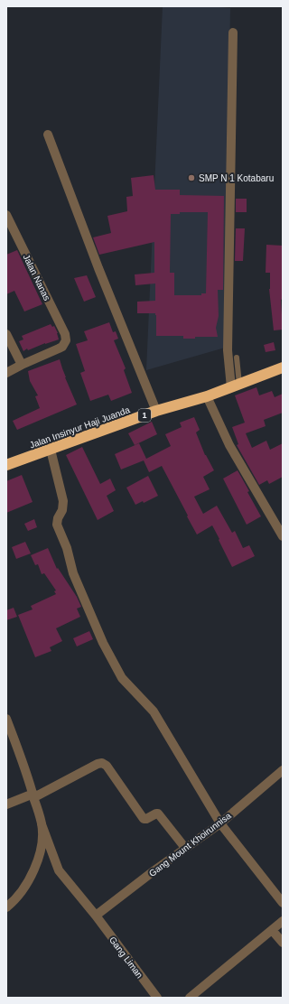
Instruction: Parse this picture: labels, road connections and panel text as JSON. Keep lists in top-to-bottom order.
{
  "streets": {
    "highway": ["1", "Jalan Insinyur Haji Juanda"],
    "street": ["Jalan Nanas", "Gang Mount Khoirunnisa", "Gang Liman"]
  },
  "crossings": [
    ["Gang Mount Khoirunnisa", "Gang Liman"]
  ],
  "places": ["SMP N 1 Kotabaru"]
}
